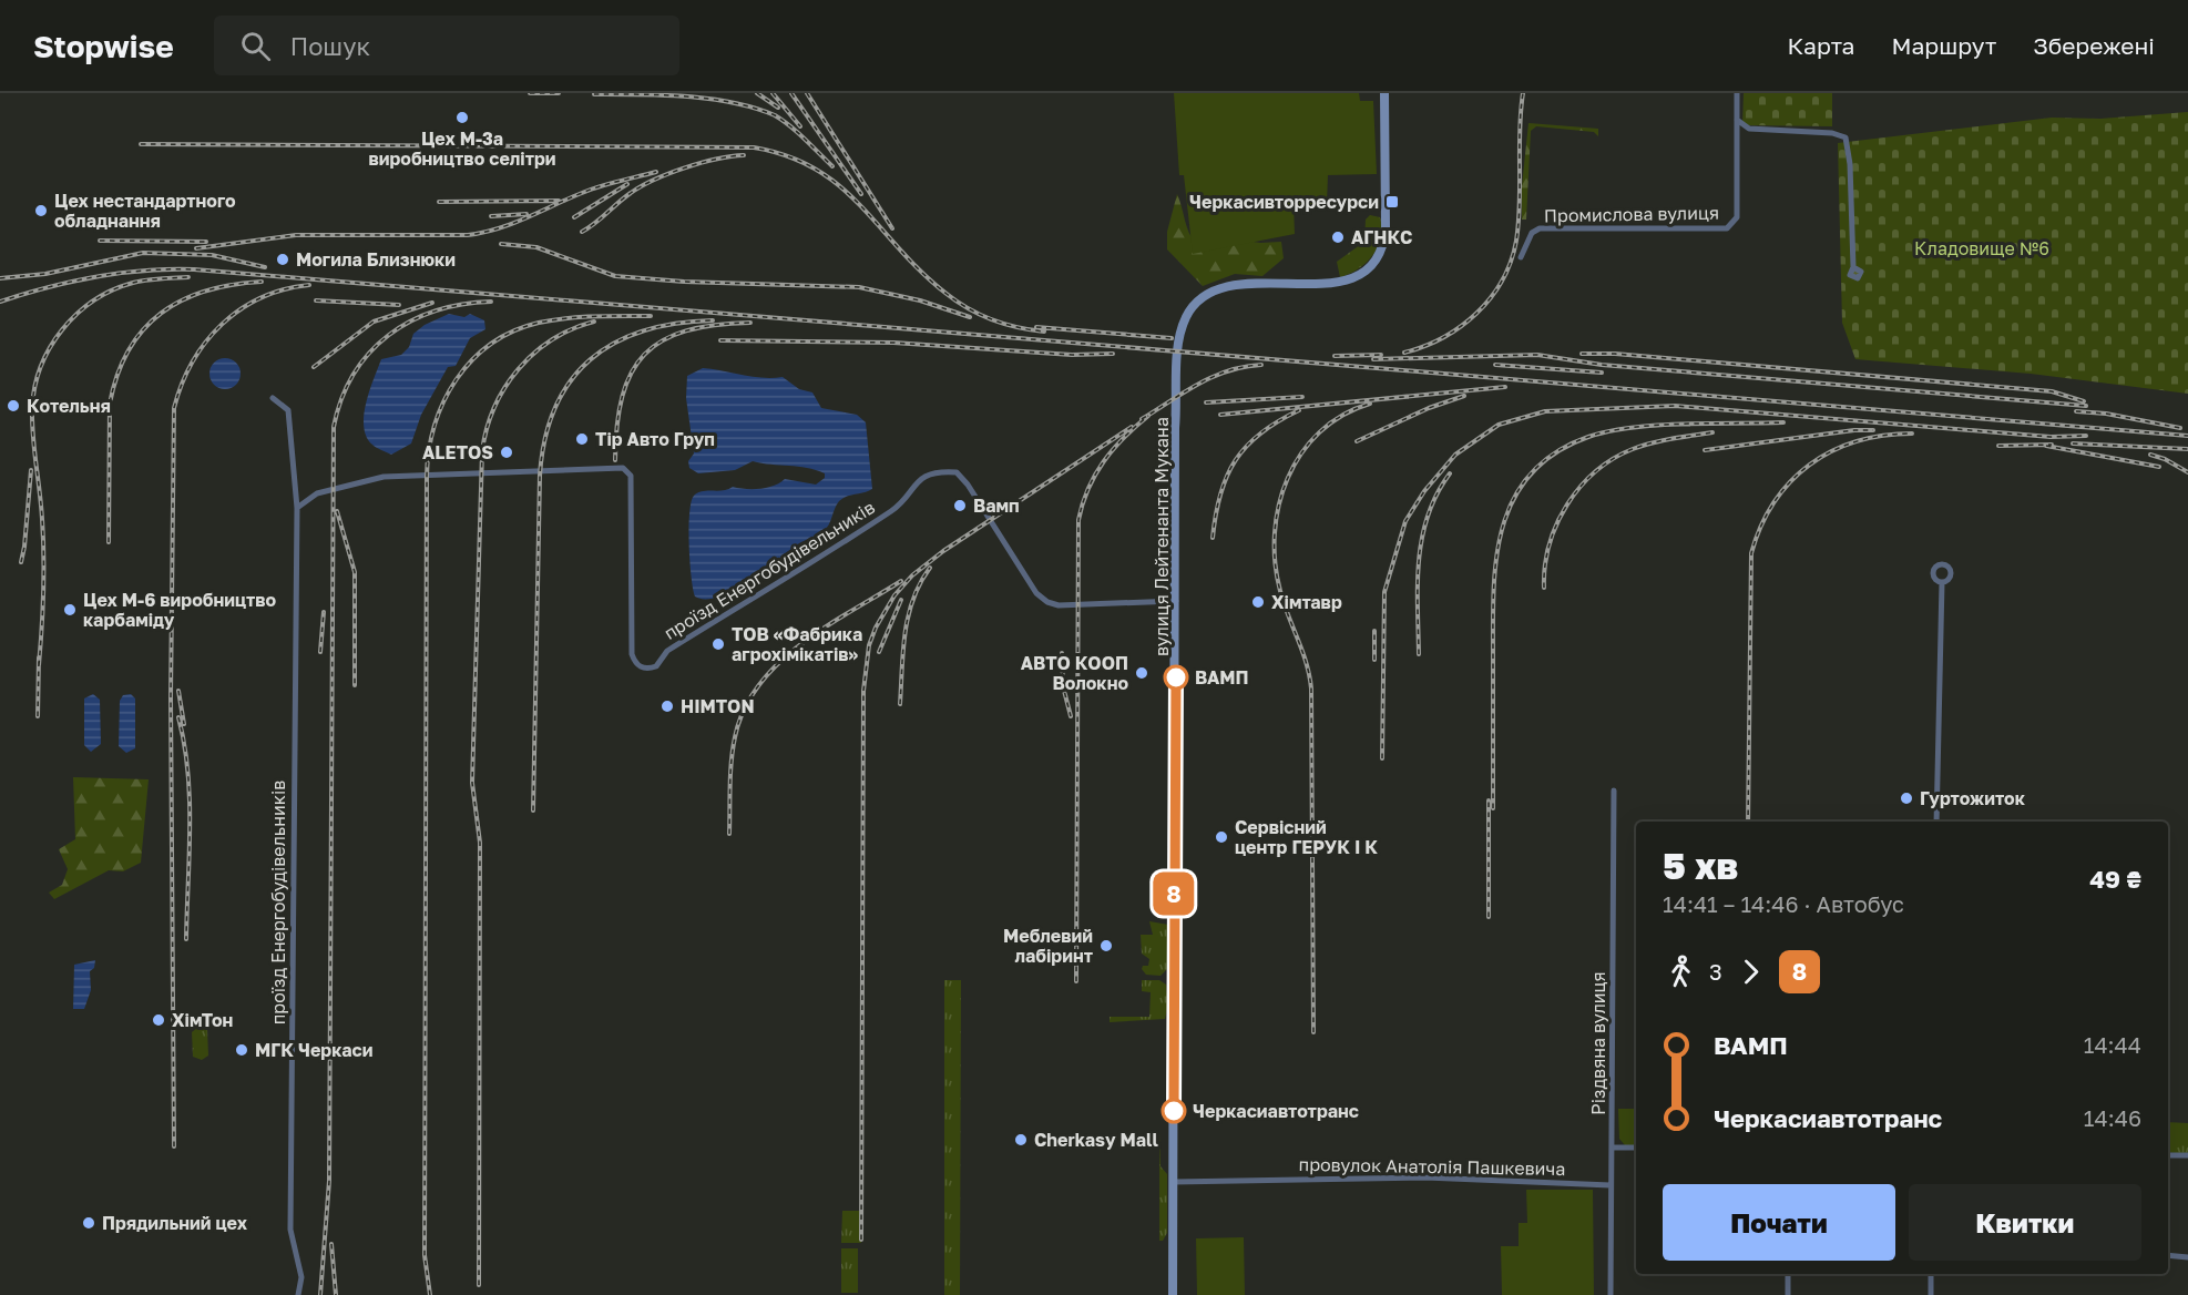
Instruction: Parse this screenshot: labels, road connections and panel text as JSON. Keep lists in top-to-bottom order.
{
  "streets": {
    "main road": ["вулиця Лейтенанта Мукана"],
    "street": [
      "Промислова вулиця",
      "проїзд Енергобудівельників",
      "Різдвяна вулиця",
      "провулок Анатолія Пашкевича"
    ]
  },
  "crossings": [
    ["вулиця Лейтенанта Мукана", "проїзд Енергобудівельників"],
    ["вулиця Лейтенанта Мукана", "провулок Анатолія Пашкевича"],
    ["Різдвяна вулиця", "провулок Анатолія Пашкевича"]
  ],
  "parks": ["Кладовище №6"],
  "places": {
    "other": [
      "Цех М-3а виробництво селітри",
      "Цех нестандартного обладнання",
      "АГНКС",
      "Могила Близнюки",
      "Котельня",
      "Тір Авто Груп",
      "ALETOS",
      "Вамп",
      "Хімтавр",
      "Цех М-6 виробництво карбаміду",
      "ТОВ «Фабрика агрохімікатів»",
      "АВТО КООП Волокно",
      "ВАМП",
      "HIMTON",
      "Гуртожиток",
      "Сервісний центр ГЕРУК І К",
      "Меблевий лабіринт",
      "ХімТон",
      "МГК Черкаси",
      "Черкасиавтотранс",
      "Cherkasy Mall",
      "Прядильний цех"
    ],
    "transit": ["Черкасивторресурси"]
  },
  "lines": ["bus line 8"],
  "page": {
    "header": "Stopwise",
    "search": "Пошук",
    "nav": ["Карта", "Маршрут", "Збережені"],
    "on_map": "8",
    "heading": ["5 хв", "14:41 – 14:46 · Автобус", "49 ₴"],
    "legs": ["3", "8"],
    "list": [
      {
        "name": "ВАМП",
        "value": "14:44"
      },
      {
        "name": "Черкасиавтотранс",
        "value": "14:46"
      }
    ],
    "buttons": ["Почати", "Квитки"]
  }
}
